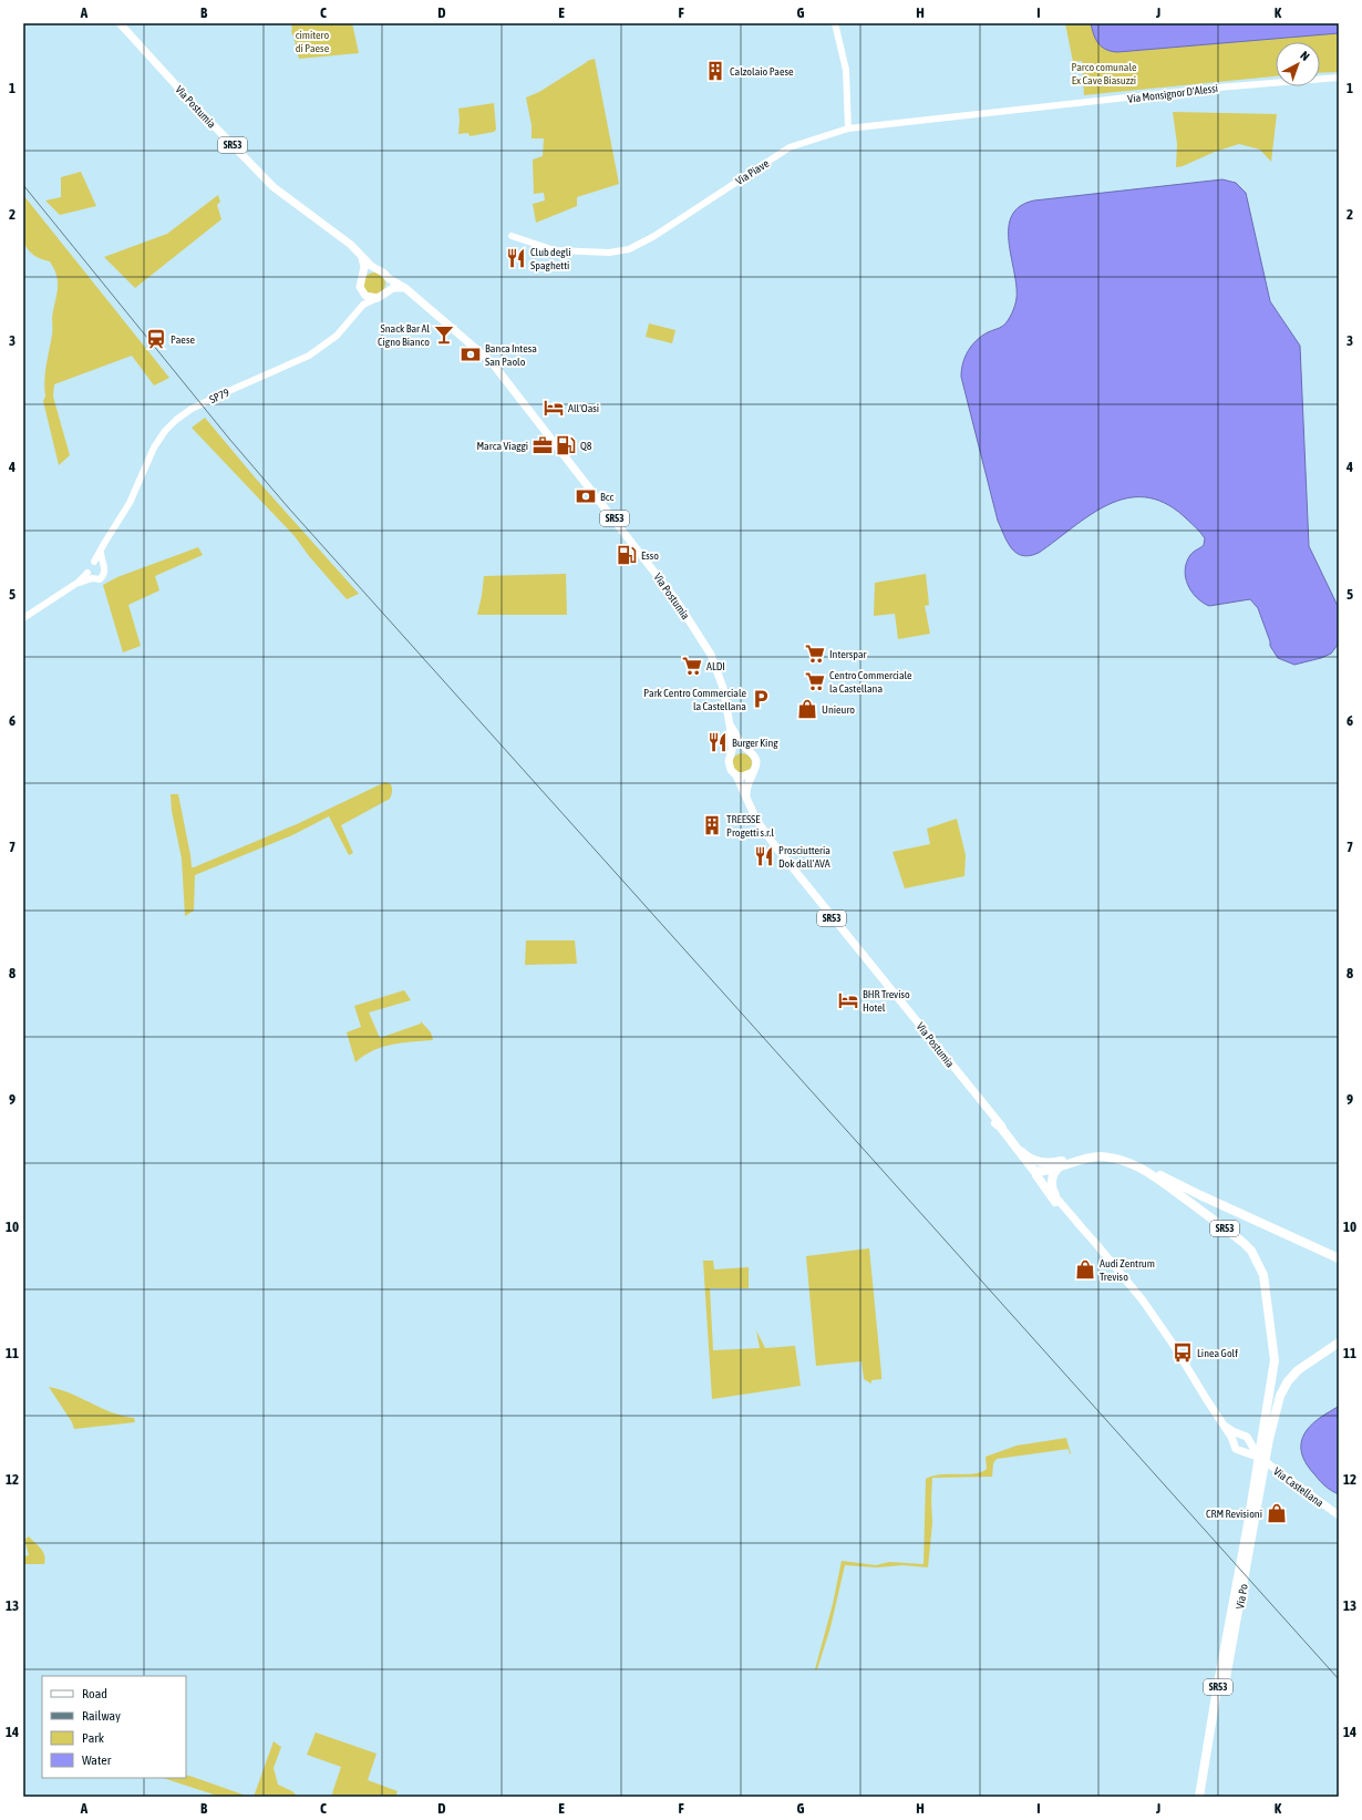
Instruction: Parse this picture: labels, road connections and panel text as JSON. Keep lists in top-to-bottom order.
{
  "streets": {
    "highway": ["SR53", "Via Po"],
    "main road": [
      "Via Monsignor D'Alessi",
      "Via Postumia",
      "Via Piave",
      "SP79",
      "Via Castellana"
    ]
  },
  "crossings": [
    ["Via Monsignor D'Alessi", "Via Piave"],
    ["Via Postumia", "SR53"],
    ["SR53", "Via Po"],
    ["Via Castellana", "Via Po"]
  ],
  "parks": ["cimitero di Paese", "Parco comunale Ex Cave Biasuzzi"],
  "places": {
    "building": ["Calzolaio Paese", "TREESSE Progetti s.r.l"],
    "restaurant": ["Club degli Spaghetti", "Burger King", "Prosciutteria Dok dall'AVA"],
    "bar": ["Snack Bar Al Cigno Bianco"],
    "station": ["Paese"],
    "bank": ["Banca Intesa San Paolo", "Bcc"],
    "hotel": ["All'Oasi", "BHR Treviso Hotel"],
    "office": ["Marca Viaggi"],
    "fuel station": ["Q8", "Esso"],
    "supermarket": ["Interspar", "ALDI", "Centro Commerciale la Castellana"],
    "parking": ["Park Centro Commerciale la Castellana"],
    "shop": ["Unieuro", "Audi Zentrum Treviso", "CRM Revisioni"],
    "bus stop": ["Linea Golf"]
  },
  "legend": [
    "Road",
    "Railway",
    "Park",
    "Water"
  ],
  "north": "top right",
  "grid": {
    "columns": [
      "A",
      "B",
      "C",
      "D",
      "E",
      "F",
      "G",
      "H",
      "I",
      "J",
      "K"
    ],
    "rows": [
      "1",
      "2",
      "3",
      "4",
      "5",
      "6",
      "7",
      "8",
      "9",
      "10",
      "11",
      "12",
      "13",
      "14"
    ]
  }
}
